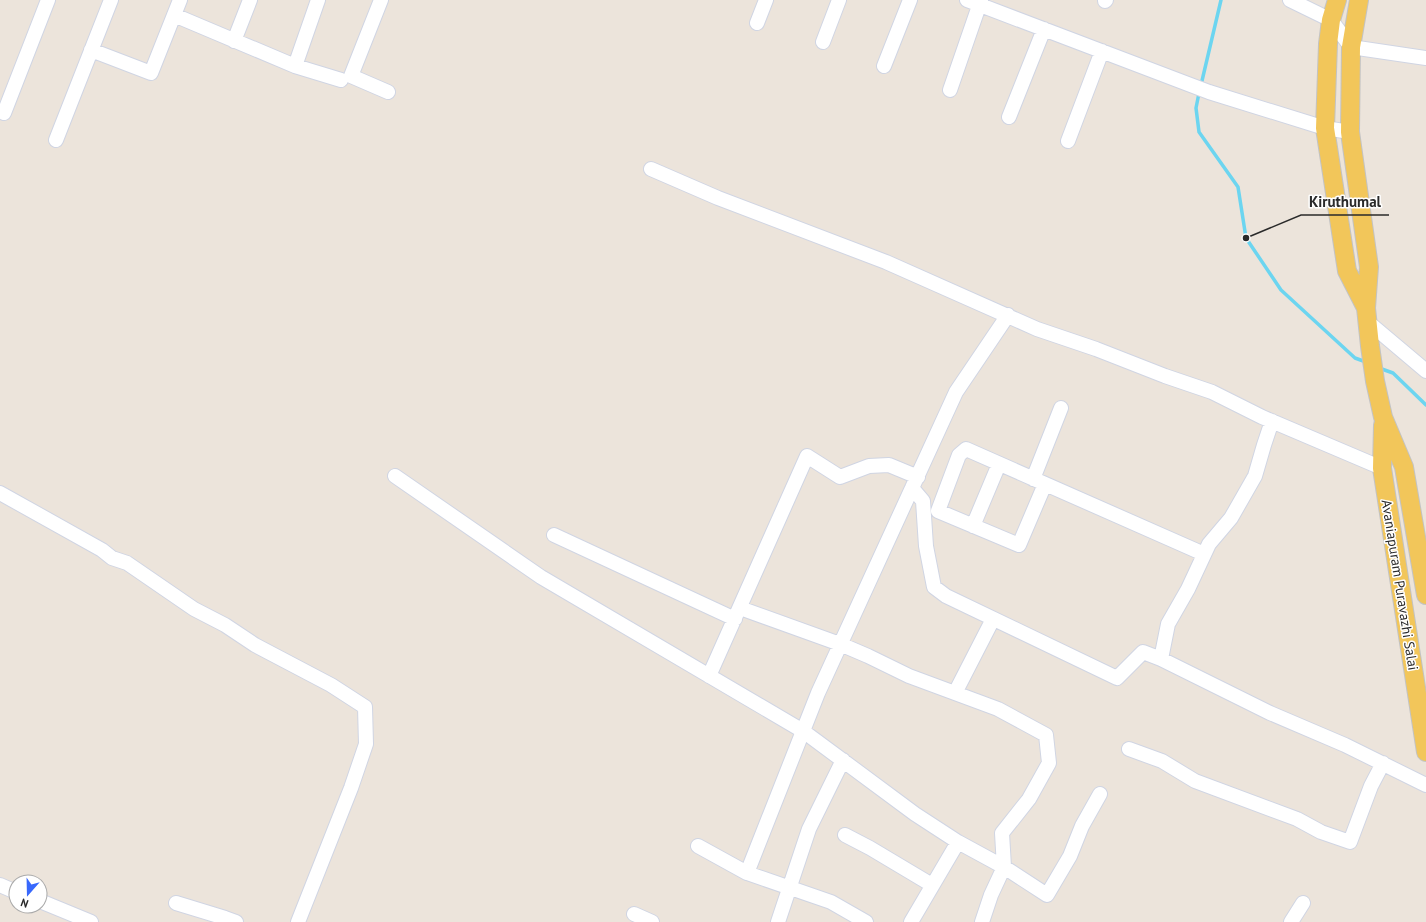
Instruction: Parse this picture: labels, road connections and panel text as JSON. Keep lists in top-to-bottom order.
{
  "streets": {
    "main road": ["Avaniapuram Puravazhi Salai"]
  },
  "places": ["Kiruthumal"],
  "north": "bottom"
}
